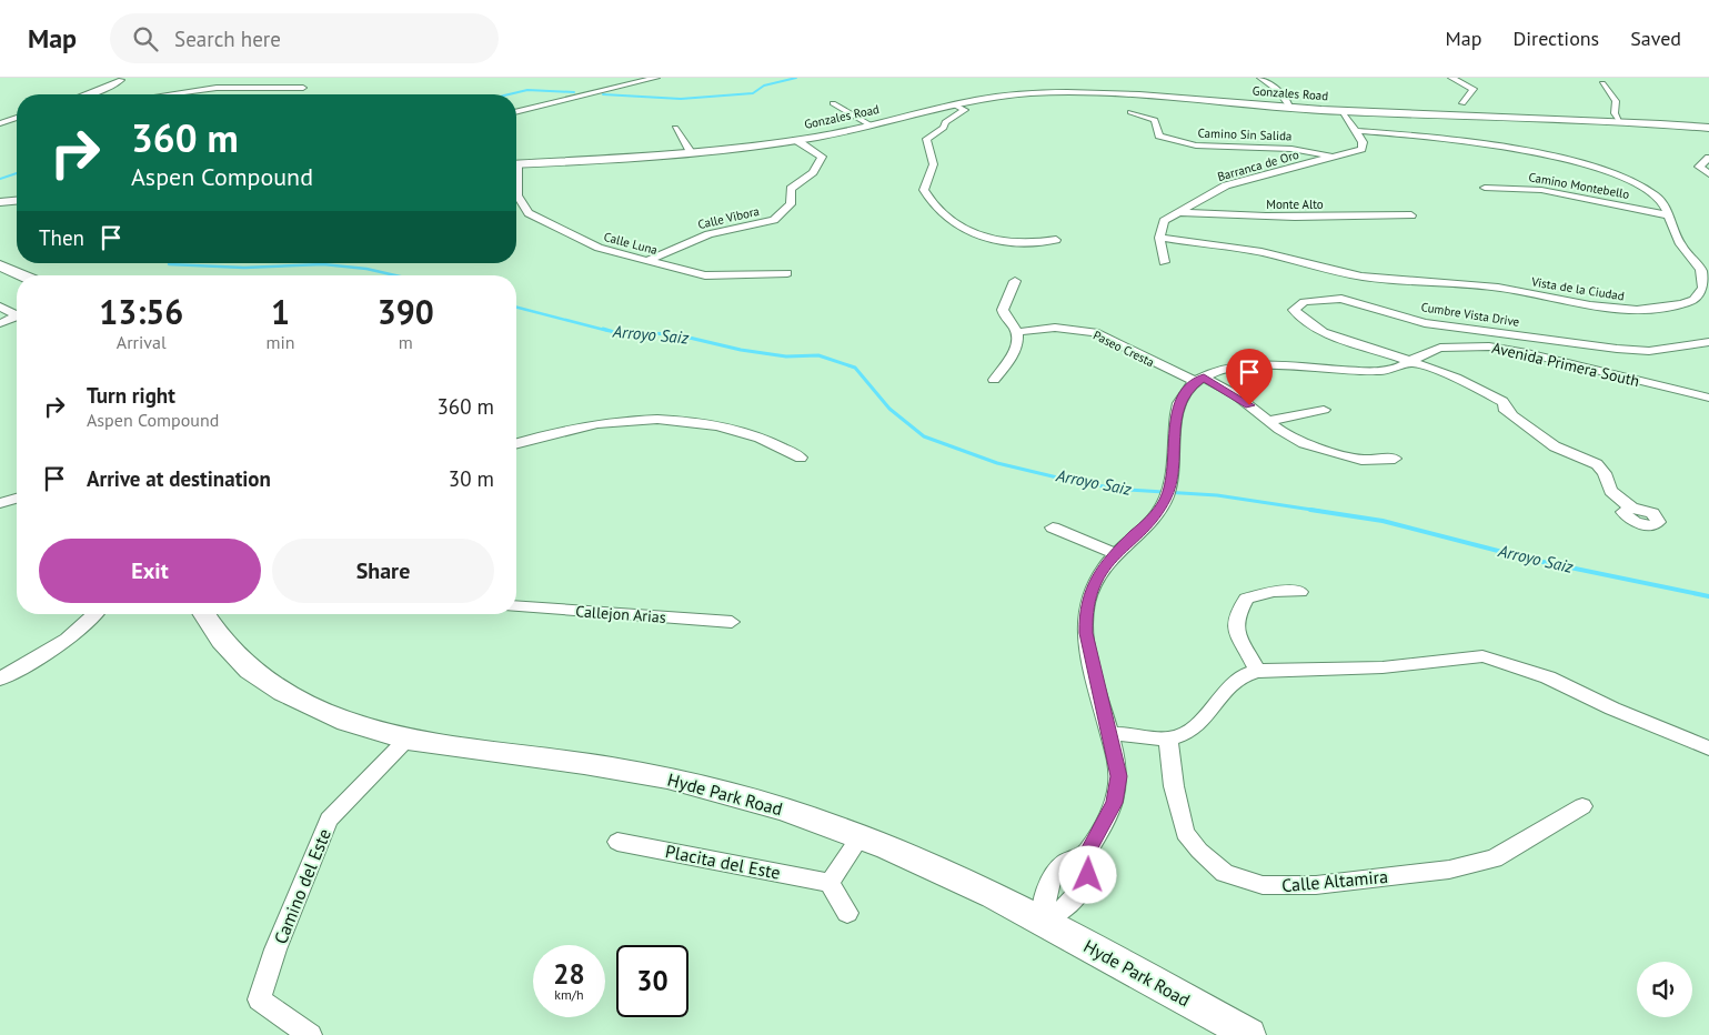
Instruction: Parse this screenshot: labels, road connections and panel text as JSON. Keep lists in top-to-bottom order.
{
  "streets": {
    "main road": ["Hyde Park Road"],
    "street": [
      "Gonzales Road",
      "Camino Sin Salida",
      "Barranca de Oro",
      "Camino Montebello",
      "Monte Alto",
      "Calle Vibora",
      "Calle Luna",
      "Vista de la Ciudad",
      "Cumbre Vista Drive",
      "Paseo Cresta",
      "Avenida Primera South",
      "Callejon Arias",
      "Placita del Este",
      "Calle Altamira",
      "Camino del Este"
    ]
  },
  "crossings": [
    ["Gonzales Road", "Calle Vibora"],
    ["Camino Sin Salida", "Barranca de Oro"],
    ["Barranca de Oro", "Monte Alto"],
    ["Barranca de Oro", "Vista de la Ciudad"],
    ["Camino Montebello", "Vista de la Ciudad"],
    ["Calle Vibora", "Calle Luna"],
    ["Cumbre Vista Drive", "Avenida Primera South"],
    ["Paseo Cresta", "Avenida Primera South"],
    ["Hyde Park Road", "Camino del Este"]
  ],
  "water": ["Arroyo Saiz"],
  "page": {
    "header": "Map",
    "search": "Search here",
    "nav": ["Map", "Directions", "Saved"],
    "turn": ["360 m", "Aspen Compound"],
    "then": "Then",
    "eta": [
      "13:56",
      "Arrival",
      "1",
      "min",
      "390",
      "m"
    ],
    "list": [
      {
        "name": "Turn right",
        "note": "Aspen Compound",
        "value": "360 m"
      },
      {
        "name": "Arrive at destination",
        "value": "30 m"
      }
    ],
    "buttons": ["Exit", "Share"],
    "speed": "28 km/h",
    "limit": "30"
  }
}
